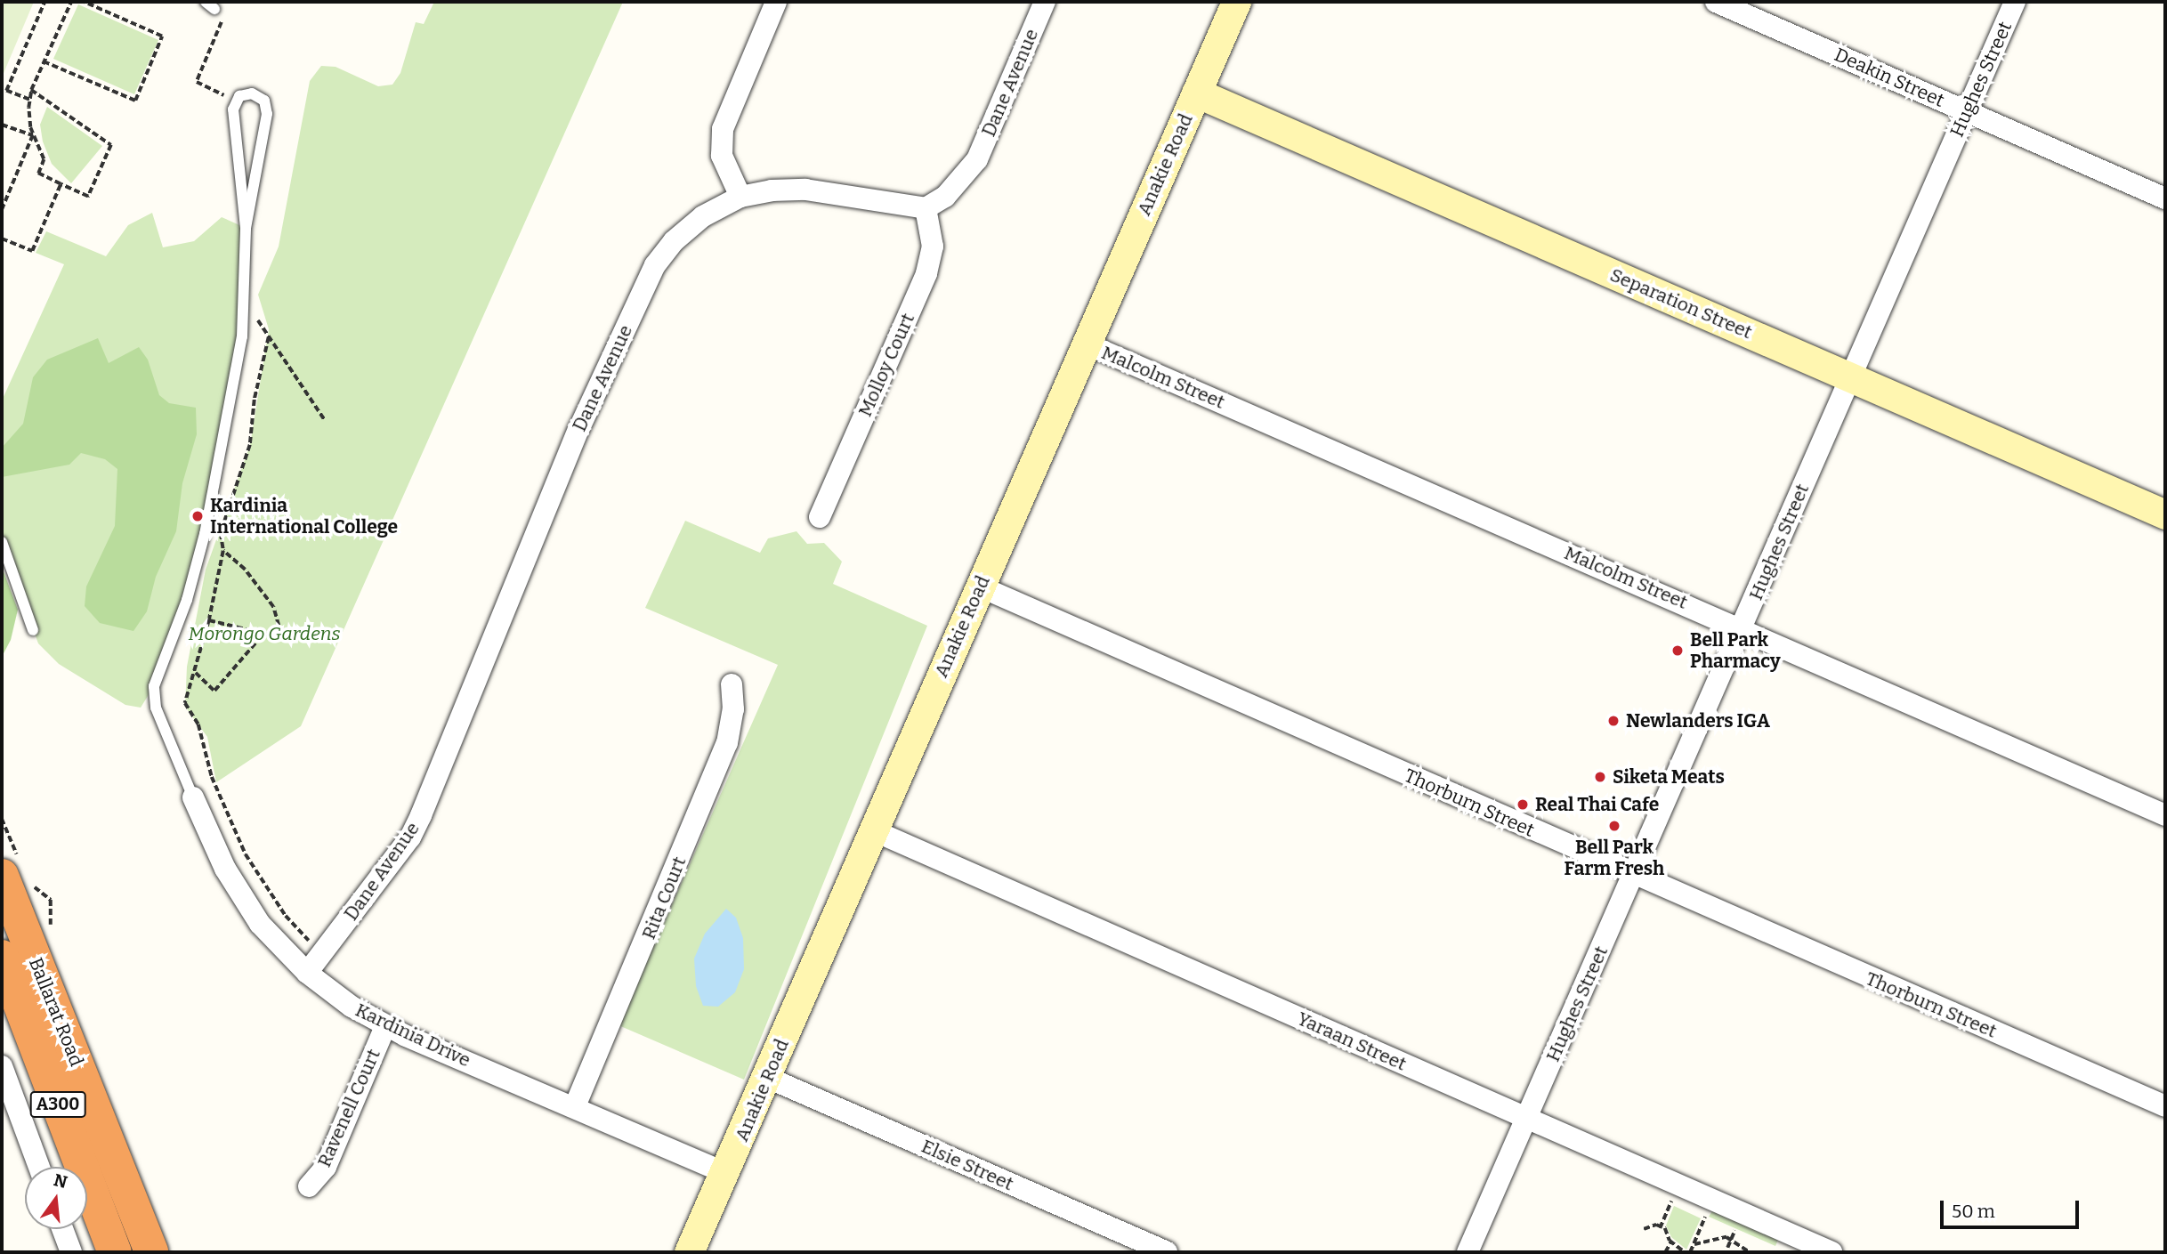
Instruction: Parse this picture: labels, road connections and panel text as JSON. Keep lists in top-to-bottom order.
{
  "streets": {
    "highway": ["Ballarat Road", "A300"],
    "main road": ["Anakie Road", "Separation Street"],
    "street": [
      "Deakin Street",
      "Hughes Street",
      "Dane Avenue",
      "Molloy Court",
      "Malcolm Street",
      "Thorburn Street",
      "Rita Court",
      "Kardinia Drive",
      "Yaraan Street",
      "Ravenell Court",
      "Elsie Street"
    ]
  },
  "crossings": [
    ["Deakin Street", "Hughes Street"],
    ["Hughes Street", "Separation Street"],
    ["Hughes Street", "Malcolm Street"],
    ["Hughes Street", "Thorburn Street"],
    ["Hughes Street", "Yaraan Street"],
    ["Dane Avenue", "Molloy Court"],
    ["Dane Avenue", "Kardinia Drive"],
    ["Anakie Road", "Separation Street"],
    ["Anakie Road", "Malcolm Street"],
    ["Anakie Road", "Thorburn Street"],
    ["Anakie Road", "Kardinia Drive"],
    ["Anakie Road", "Yaraan Street"],
    ["Anakie Road", "Elsie Street"],
    ["Rita Court", "Kardinia Drive"],
    ["Kardinia Drive", "Ravenell Court"]
  ],
  "parks": ["Morongo Gardens"],
  "places": [
    "Kardinia International College",
    "Bell Park Pharmacy",
    "Newlanders IGA",
    "Siketa Meats",
    "Real Thai Cafe",
    "Bell Park Farm Fresh"
  ],
  "scale_bar": "50 m",
  "north": "top"
}
